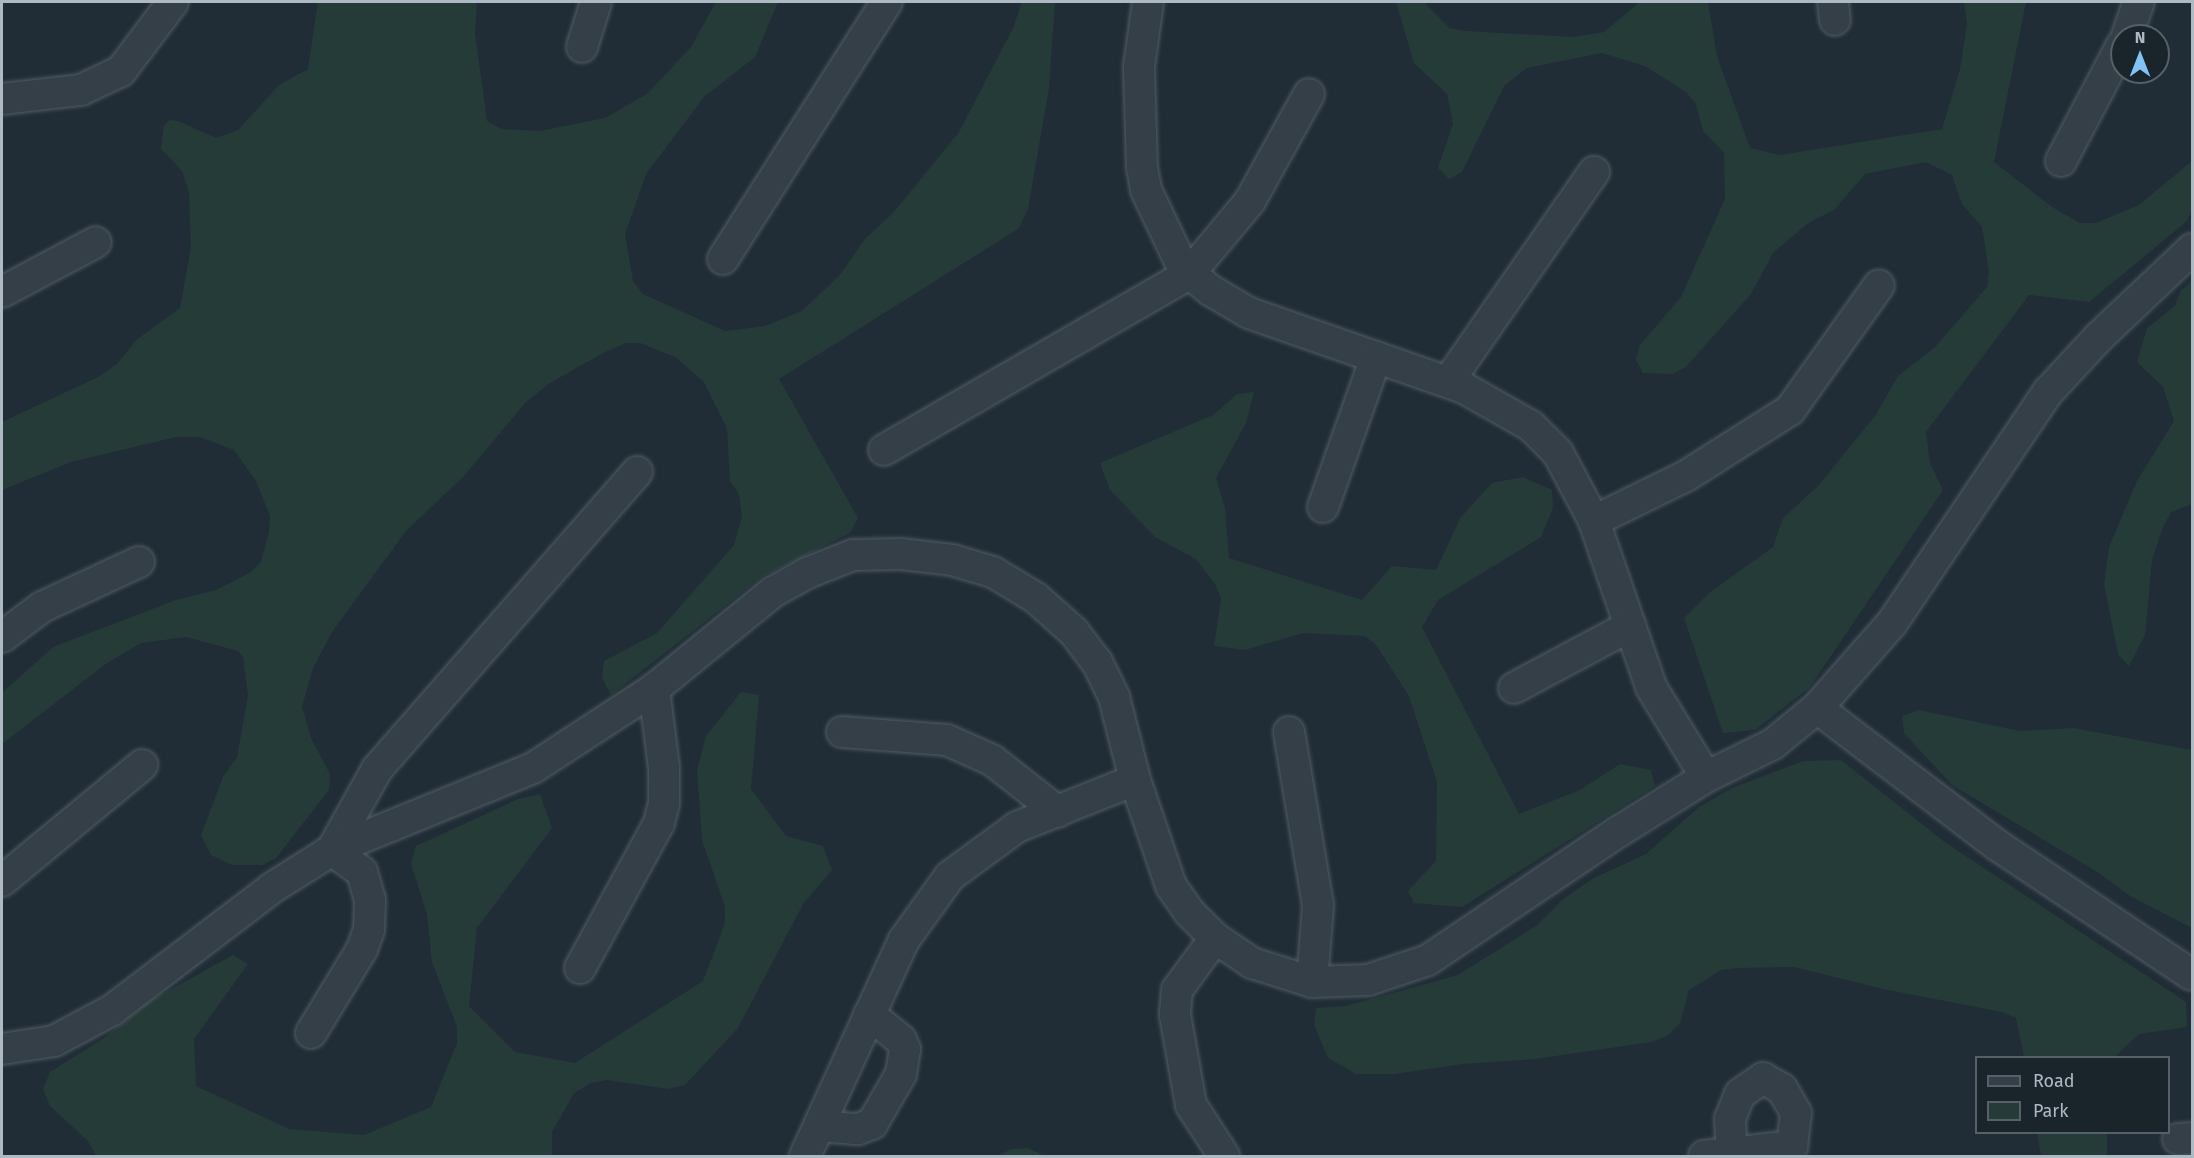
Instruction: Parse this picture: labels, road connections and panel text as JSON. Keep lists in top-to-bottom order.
{
  "legend": ["Road", "Park"],
  "north": "top"
}
